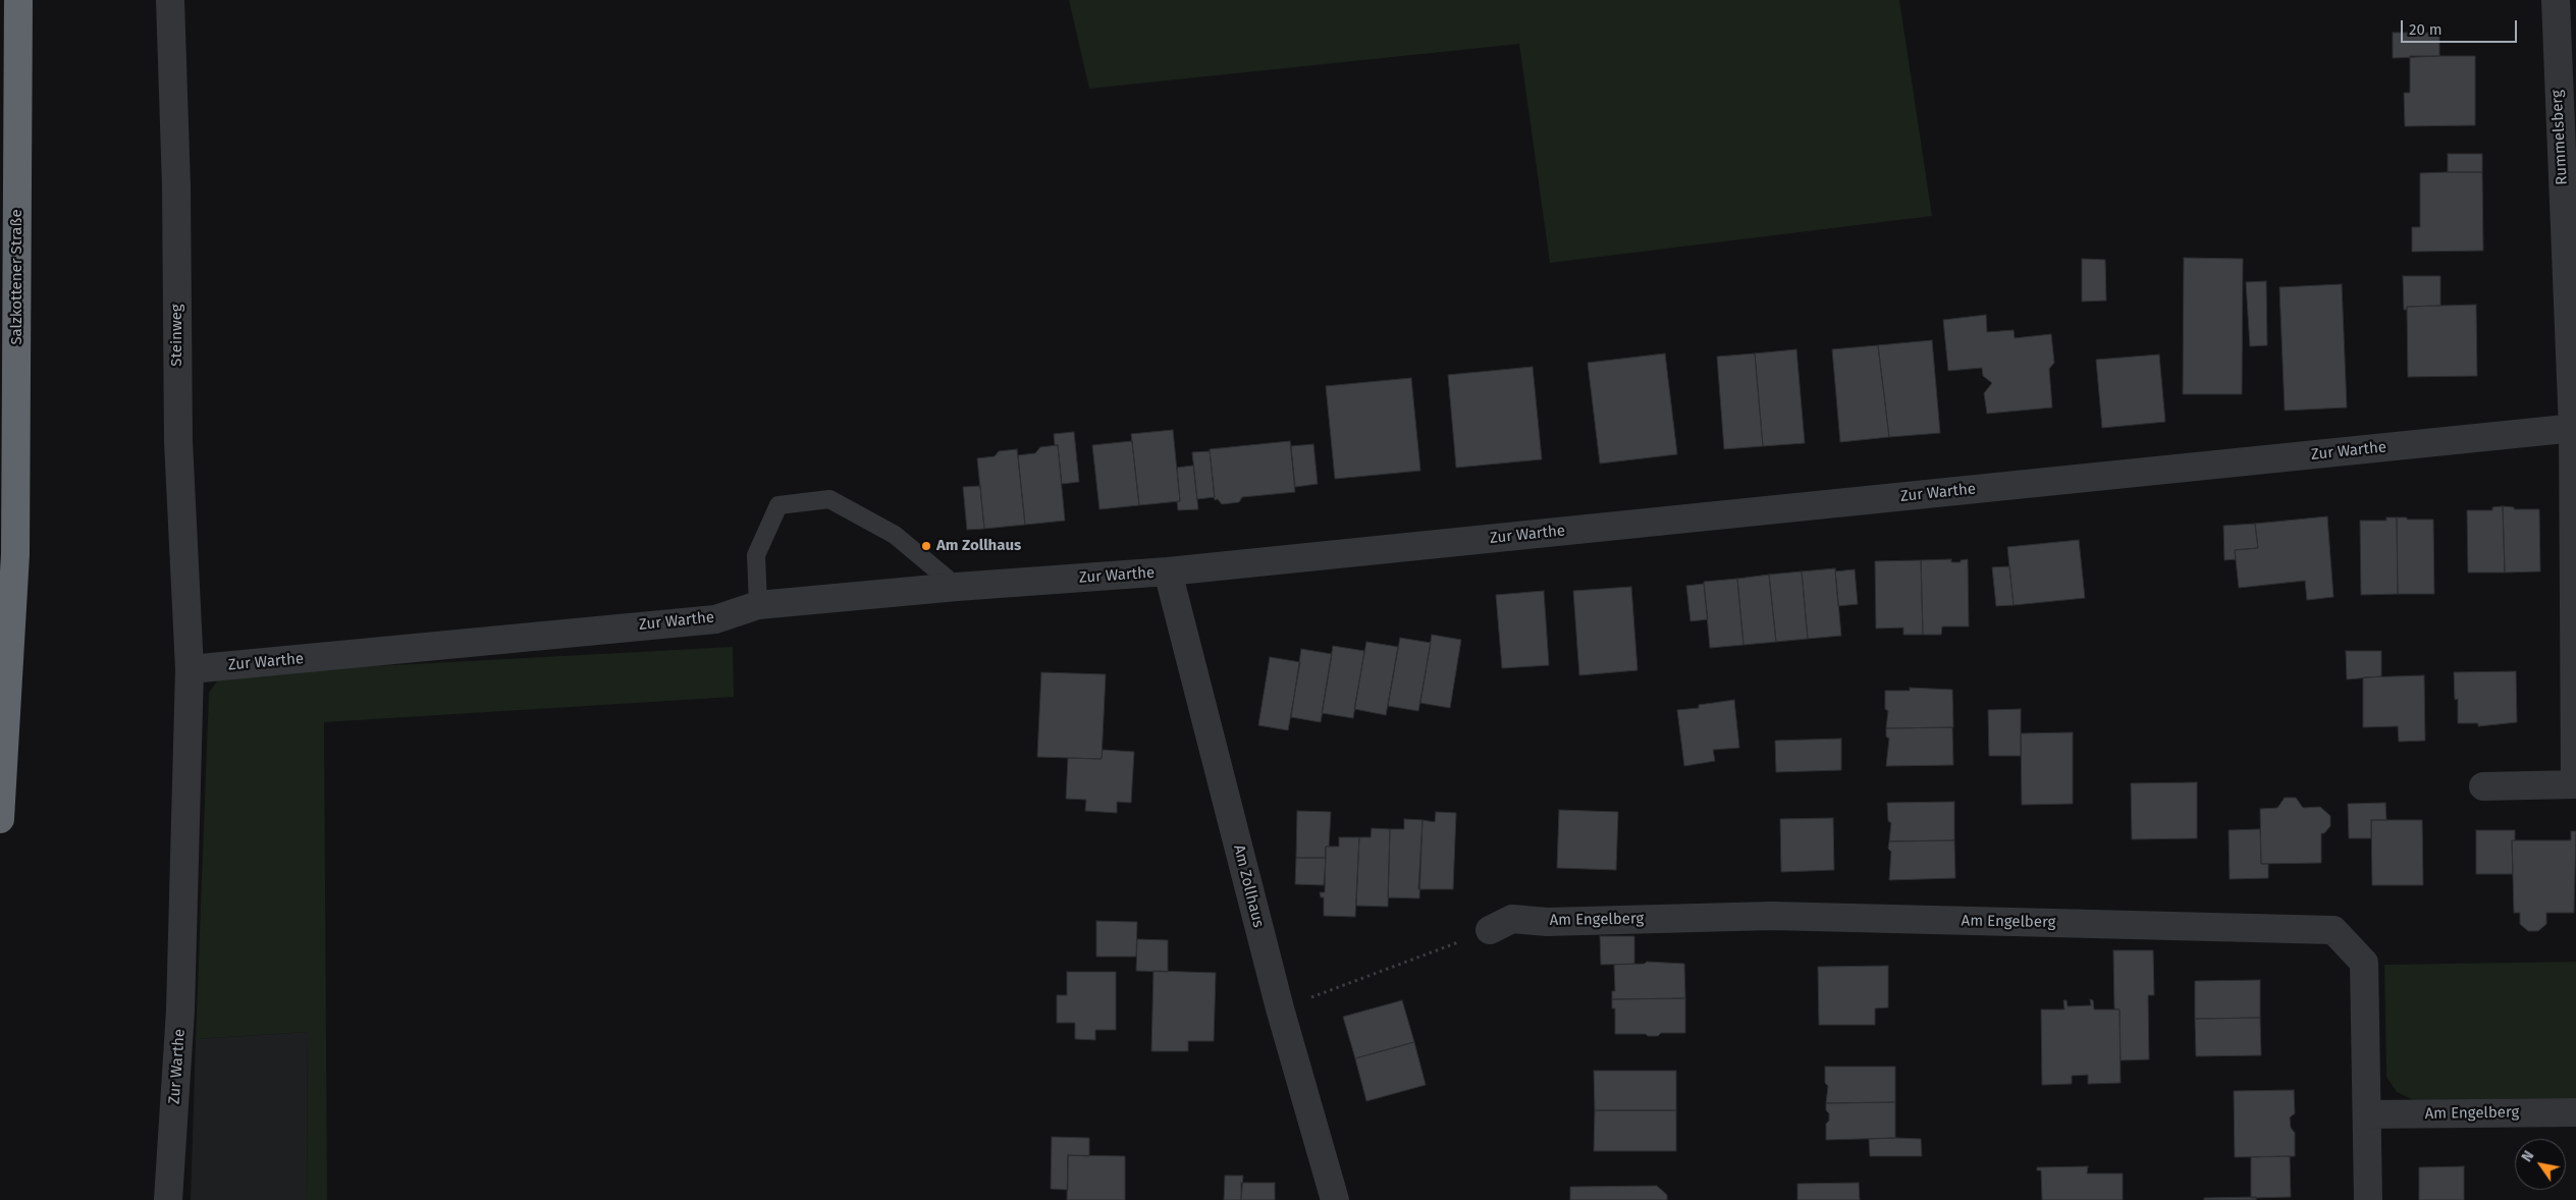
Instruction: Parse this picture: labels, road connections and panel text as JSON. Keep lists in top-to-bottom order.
{
  "streets": {
    "highway": ["Salzkottener Straße"],
    "street": [
      "Rummelsberg",
      "Steinweg",
      "Zur Warthe",
      "Am Zollhaus",
      "Am Engelberg"
    ]
  },
  "crossings": [
    ["Rummelsberg", "Zur Warthe"],
    ["Steinweg", "Zur Warthe"],
    ["Zur Warthe", "Am Zollhaus"]
  ],
  "places": ["Am Zollhaus"],
  "scale_bar": "20 m",
  "north": "top left"
}
